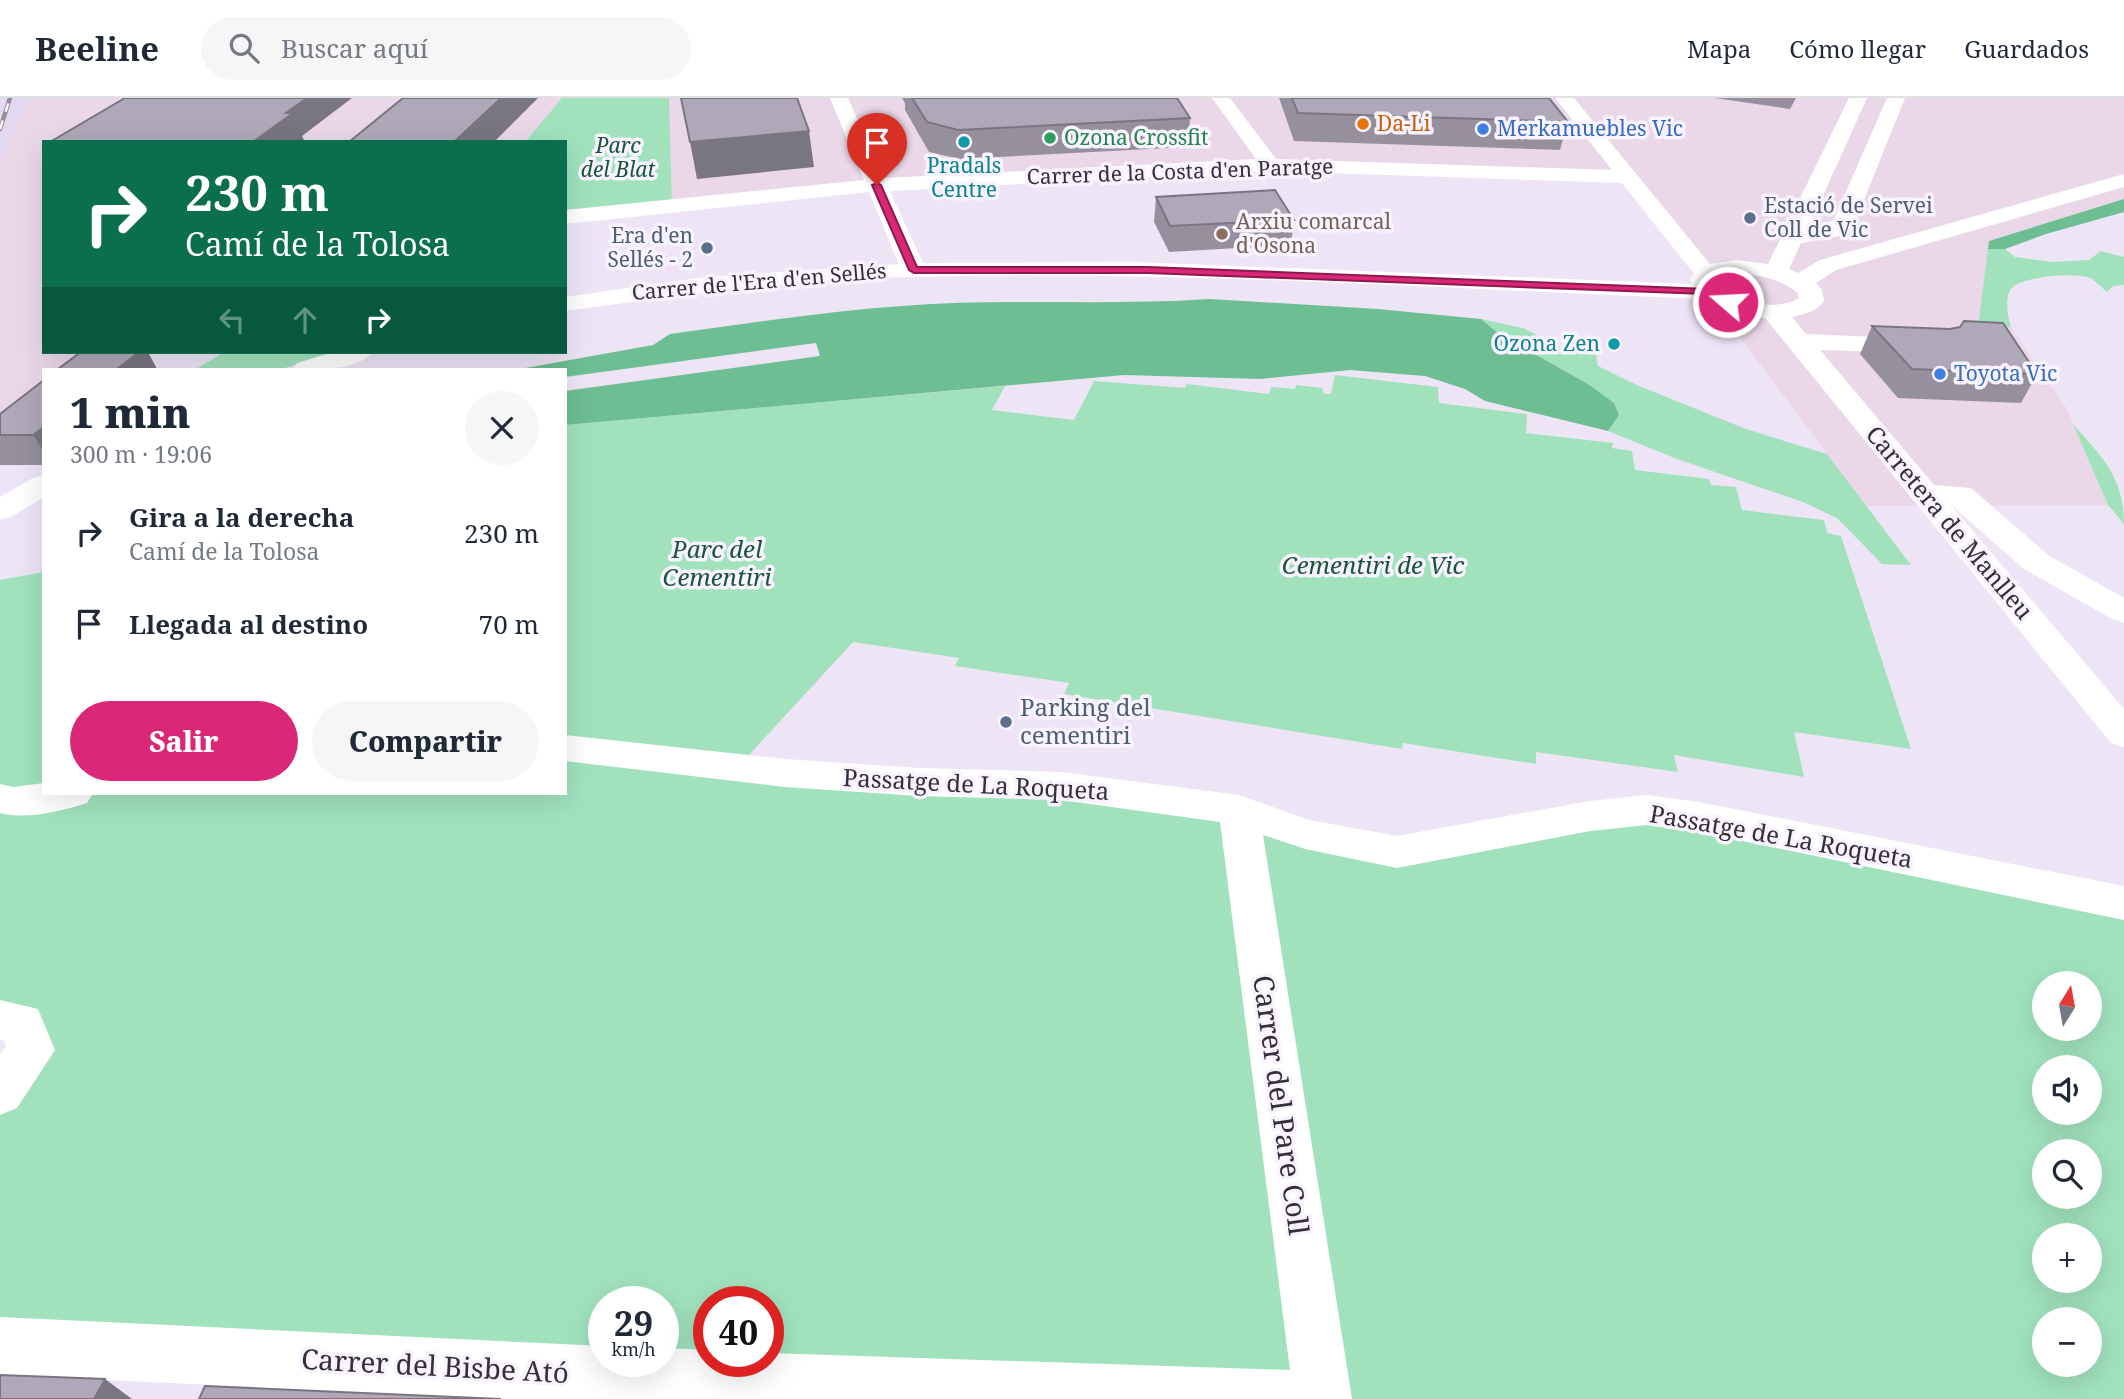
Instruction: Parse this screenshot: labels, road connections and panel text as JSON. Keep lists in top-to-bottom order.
{
  "streets": {
    "street": [
      "Carrer de la Costa d'en Paratge",
      "Carrer de l'Era d'en Sellés",
      "Carretera de Manlleu",
      "Passatge de La Roqueta",
      "Carrer del Pare Coll",
      "Carrer del Bisbe Ató"
    ]
  },
  "crossings": [
    ["Passatge de La Roqueta", "Carrer del Pare Coll"]
  ],
  "parks": ["Parc del Blat", "Parc del Cementiri", "Cementiri de Vic"],
  "places": [
    "Da-Li",
    "Merkamuebles Vic",
    "Ozona Crossfit",
    "Pradals Centre",
    "Estació de Servei Coll de Vic",
    "Arxiu comarcal d'Osona",
    "Era d'en Sellés - 2",
    "Ozona Zen",
    "Toyota Vic",
    "Parking del cementiri"
  ],
  "north": "top",
  "page": {
    "header": "Beeline",
    "search": "Buscar aquí",
    "nav": ["Mapa", "Cómo llegar", "Guardados"],
    "turn": ["230 m", "Camí de la Tolosa"],
    "heading": ["1 min", "300 m · 19:06"],
    "list": [
      {
        "name": "Gira a la derecha",
        "note": "Camí de la Tolosa",
        "value": "230 m"
      },
      {
        "name": "Llegada al destino",
        "value": "70 m"
      }
    ],
    "buttons": ["Salir", "Compartir"],
    "map_buttons": ["+", "−"],
    "speed": "29 km/h",
    "limit": "40"
  }
}
